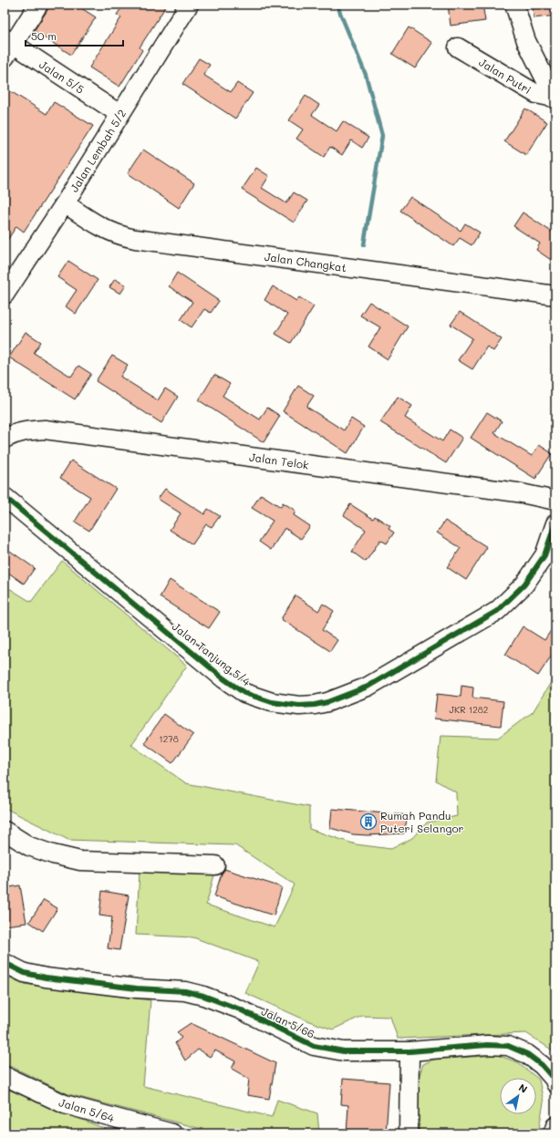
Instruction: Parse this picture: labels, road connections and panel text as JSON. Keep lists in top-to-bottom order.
{
  "streets": {
    "street": [
      "Jalan Putri",
      "Jalan 5/5",
      "Jalan Lembah 5/2",
      "Jalan Changkat",
      "Jalan Telok",
      "Jalan Tanjung 5/4",
      "Jalan 5/66",
      "Jalan 5/64"
    ]
  },
  "crossings": [
    ["Jalan 5/5", "Jalan Lembah 5/2"],
    ["Jalan Lembah 5/2", "Jalan Changkat"]
  ],
  "places": {
    "building": ["Rumah Pandu Puteri Selangor"]
  },
  "house_numbers": ["JKR 1282", "1278"],
  "scale_bar": "50 m",
  "north": "top right"
}
